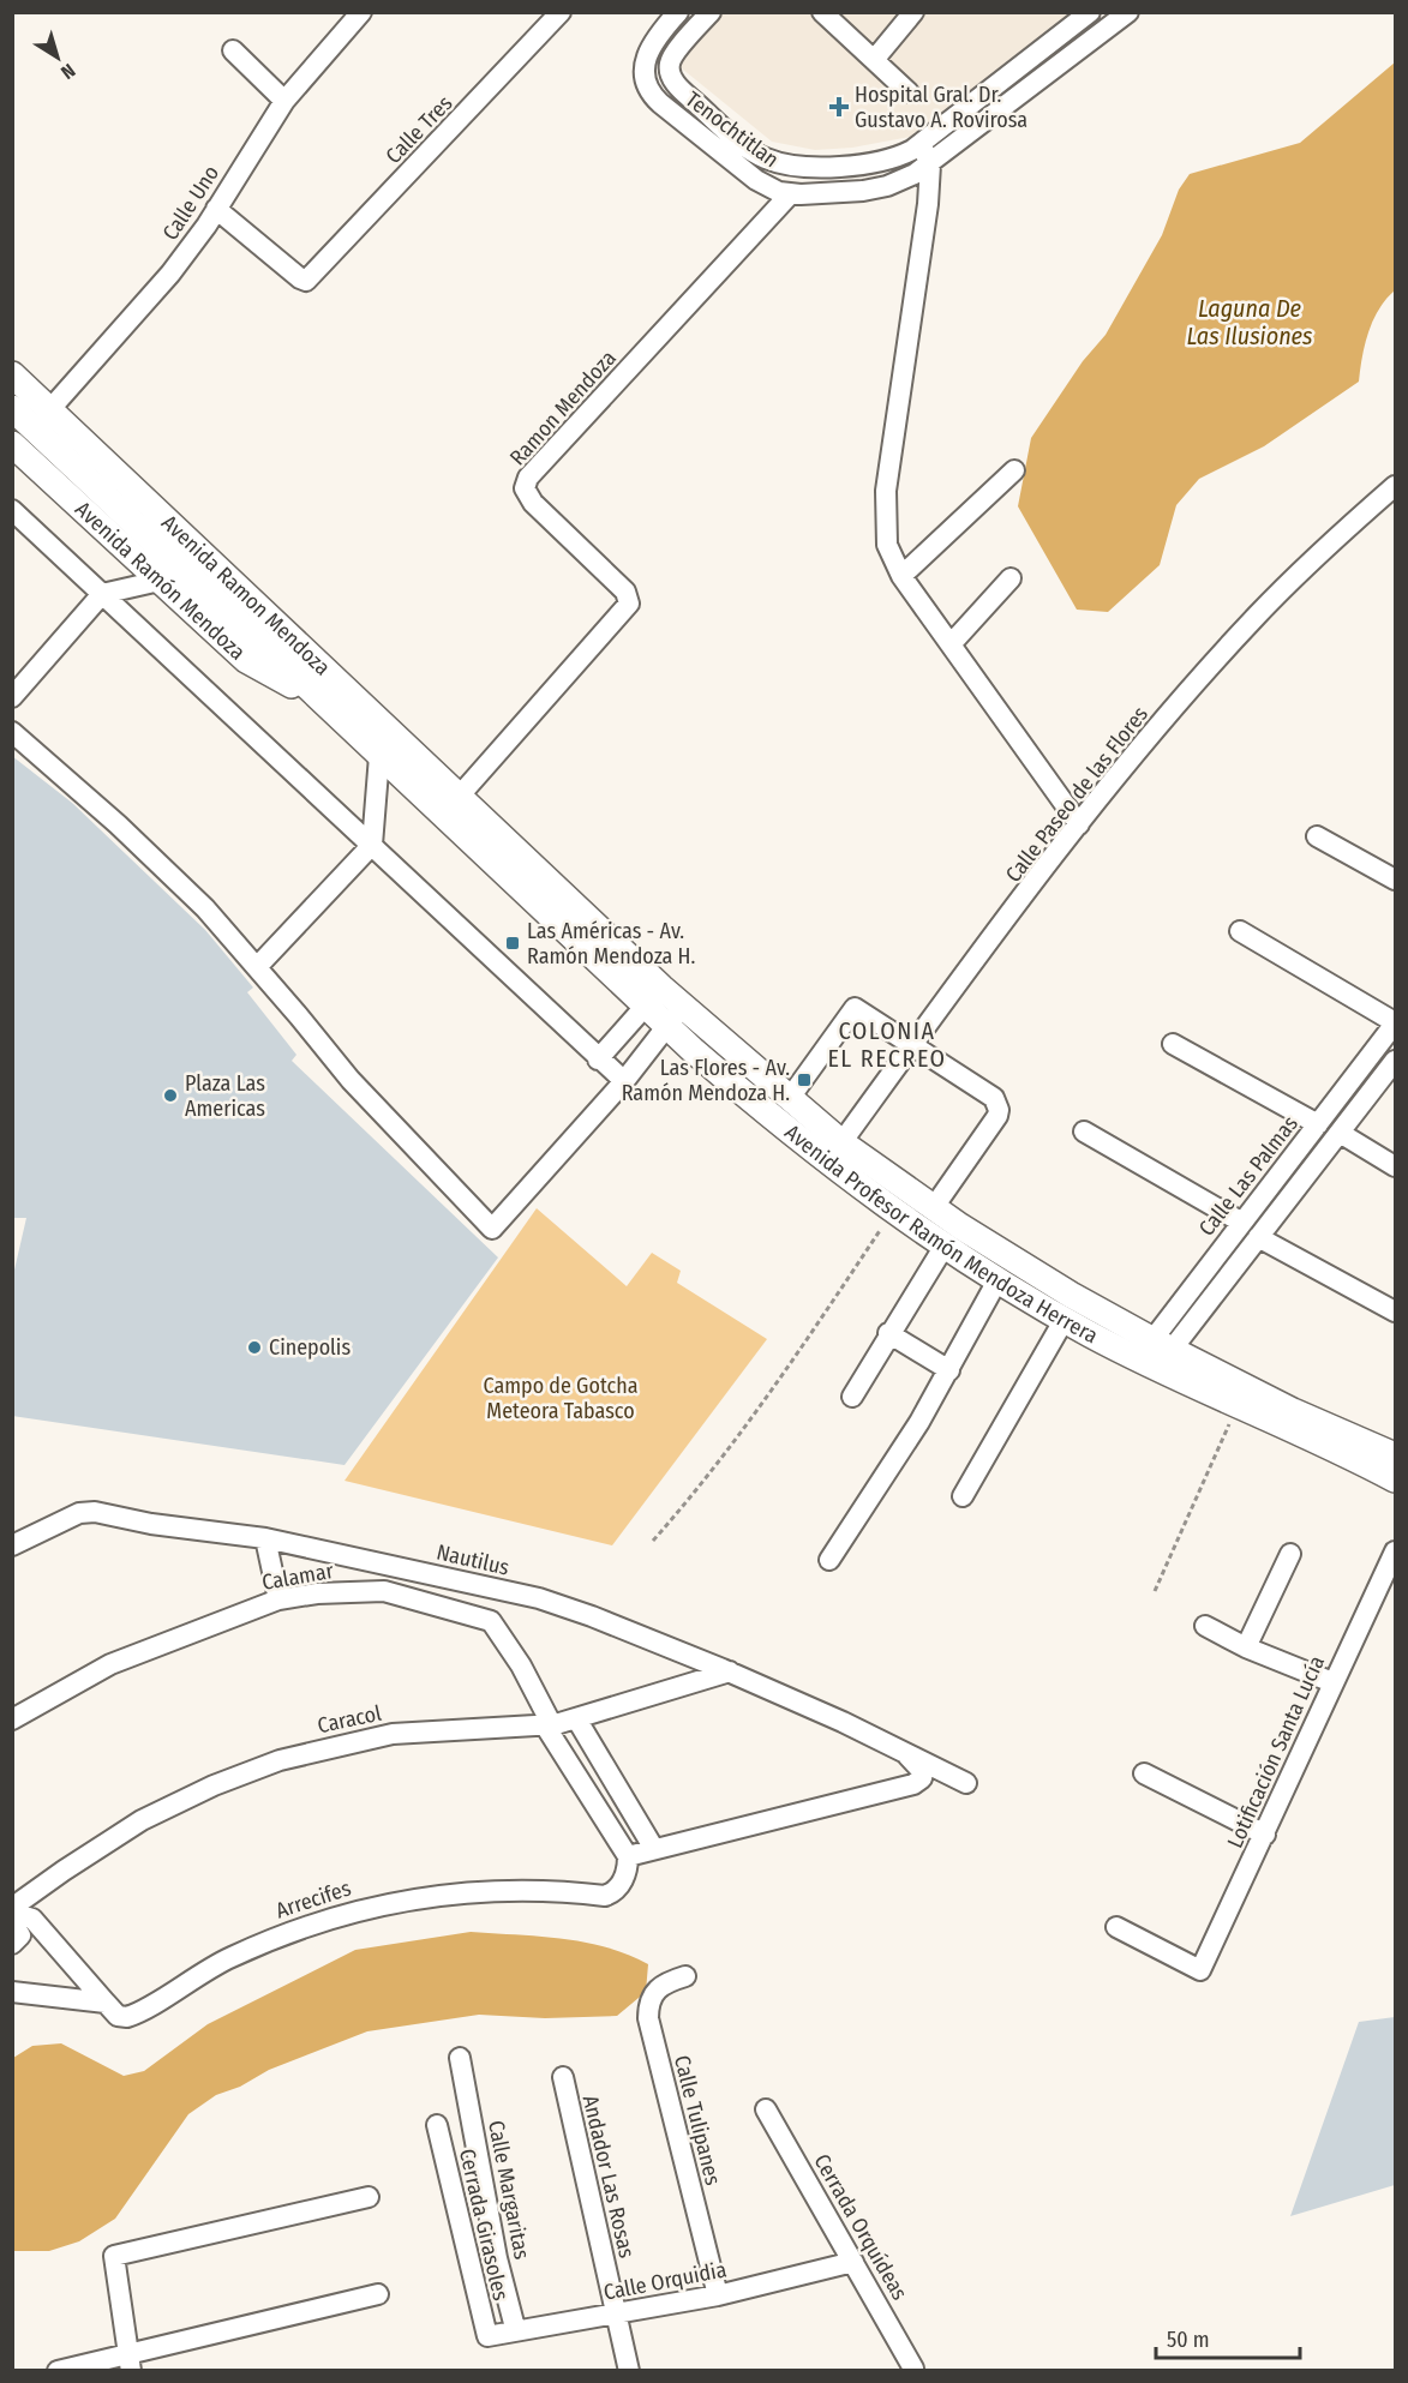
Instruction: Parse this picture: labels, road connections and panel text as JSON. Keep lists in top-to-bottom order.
{
  "streets": {
    "main road": ["Avenida Ramón Mendoza", "Avenida Ramon Mendoza", "Avenida Profesor Ramón Mendoza Herrera"],
    "street": [
      "Calle Tres",
      "Tenochtitlan",
      "Calle Uno",
      "Ramon Mendoza",
      "Calle Paseo de las Flores",
      "Calle Las Palmas",
      "Nautilus",
      "Calamar",
      "Caracol",
      "Lotificación Santa Lucía",
      "Arrecifes",
      "Calle Tulipanes",
      "Andador Las Rosas",
      "Calle Margaritas",
      "Cerrada Girasoles",
      "Cerrada Orquídeas",
      "Calle Orquidia"
    ]
  },
  "crossings": [
    ["Calle Tres", "Calle Uno"],
    ["Tenochtitlan", "Ramon Mendoza"],
    ["Calle Uno", "Avenida Ramon Mendoza"],
    ["Ramon Mendoza", "Avenida Ramon Mendoza"],
    ["Ramon Mendoza", "Avenida Profesor Ramón Mendoza Herrera"],
    ["Avenida Ramón Mendoza", "Avenida Profesor Ramón Mendoza Herrera"],
    ["Avenida Ramon Mendoza", "Avenida Profesor Ramón Mendoza Herrera"],
    ["Calle Paseo de las Flores", "Avenida Profesor Ramón Mendoza Herrera"],
    ["Calle Las Palmas", "Avenida Profesor Ramón Mendoza Herrera"],
    ["Nautilus", "Caracol"],
    ["Calamar", "Caracol"],
    ["Calamar", "Arrecifes"],
    ["Calle Tulipanes", "Calle Orquidia"],
    ["Andador Las Rosas", "Calle Orquidia"],
    ["Calle Margaritas", "Calle Orquidia"],
    ["Cerrada Girasoles", "Calle Orquidia"],
    ["Cerrada Orquídeas", "Calle Orquidia"]
  ],
  "districts": ["COLONIA EL RECREO"],
  "water": ["Laguna De Las Ilusiones"],
  "parks": ["Campo de Gotcha Meteora Tabasco"],
  "places": {
    "health": ["Hospital Gral. Dr. Gustavo A. Rovirosa"],
    "transit": ["Las Américas - Av. Ramón Mendoza H.", "Las Flores - Av. Ramón Mendoza H."],
    "other": ["Plaza Las Americas", "Cinepolis"]
  },
  "scale_bar": "50 m",
  "north": "bottom right"
}
